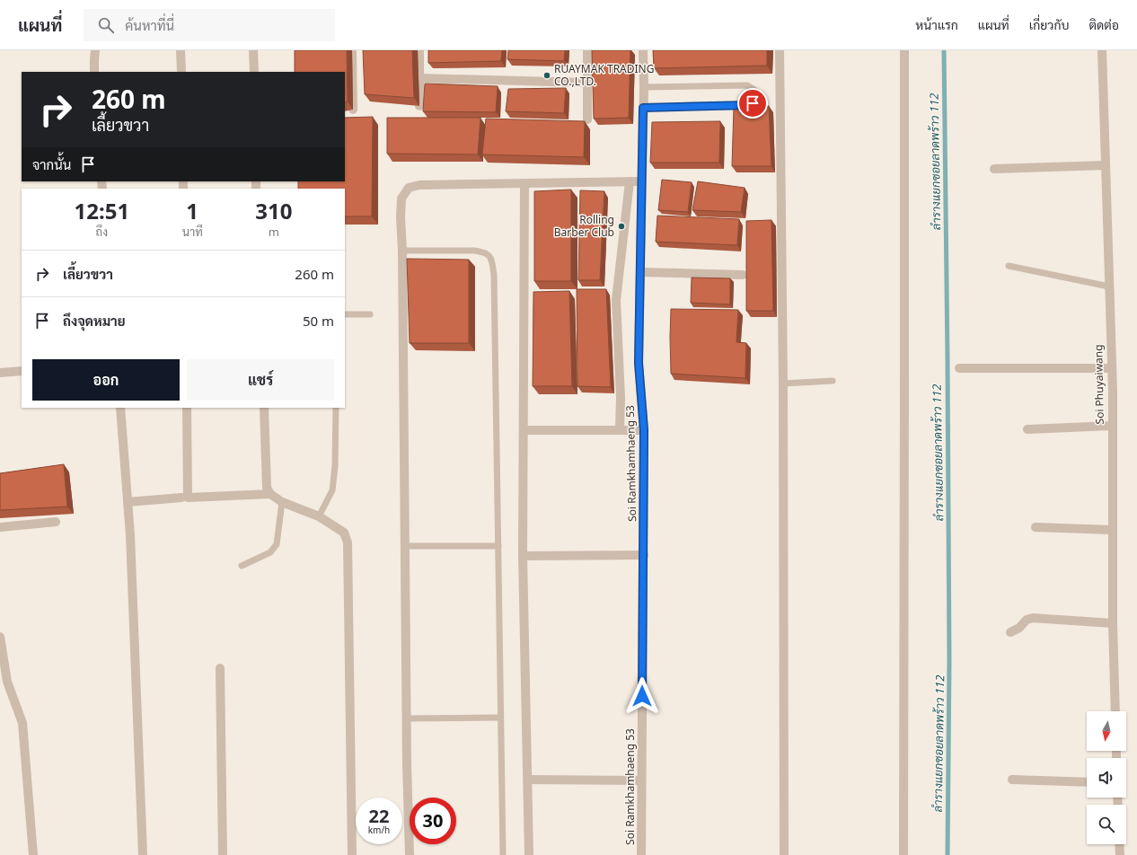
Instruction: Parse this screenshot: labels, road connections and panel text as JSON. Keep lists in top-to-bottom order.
{
  "streets": {
    "street": ["Soi Phuyaiwang", "Soi Ramkhamhaeng 53"]
  },
  "water": ["ลำรางแยกซอยลาดพร้าว 112"],
  "places": ["RUAYMAK TRADING CO.,LTD.", "Rolling Barber Club"],
  "north": "bottom",
  "page": {
    "header": "แผนที่",
    "search": "ค้นหาที่นี่",
    "nav": [
      "หน้าแรก",
      "แผนที่",
      "เกี่ยวกับ",
      "ติดต่อ"
    ],
    "turn": ["260 m", "เลี้ยวขวา"],
    "then": "จากนั้น",
    "eta": [
      "12:51",
      "ถึง",
      "1",
      "นาที",
      "310",
      "m"
    ],
    "list": [
      {
        "name": "เลี้ยวขวา",
        "value": "260 m"
      },
      {
        "name": "ถึงจุดหมาย",
        "value": "50 m"
      }
    ],
    "buttons": ["ออก", "แชร์"],
    "speed": "22 km/h",
    "limit": "30"
  }
}
